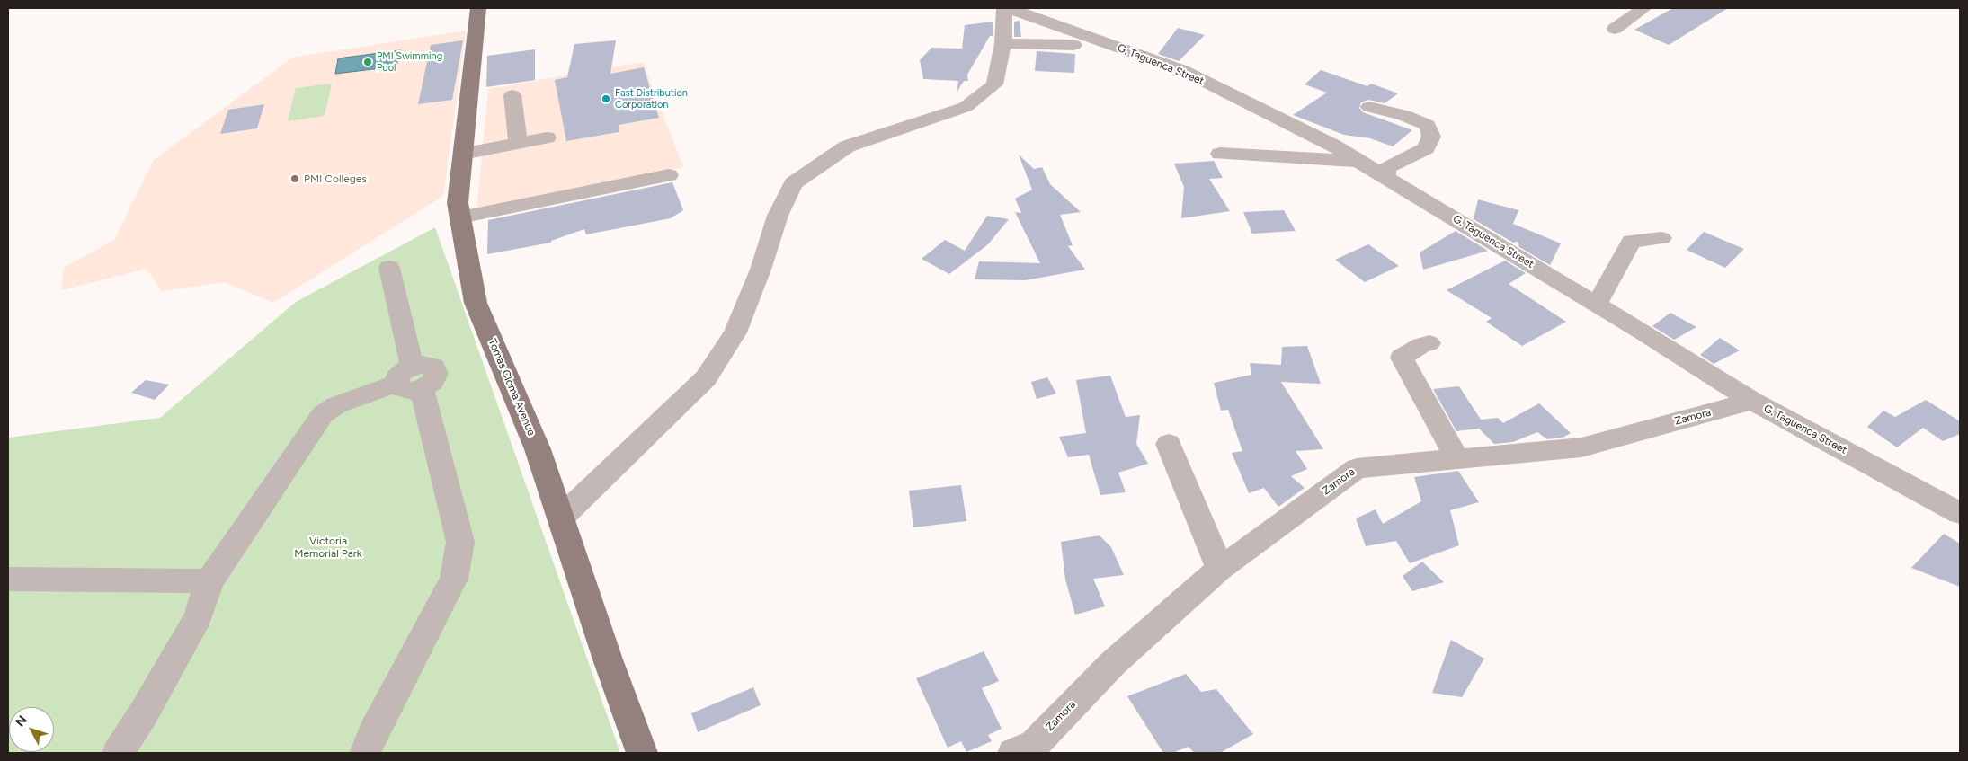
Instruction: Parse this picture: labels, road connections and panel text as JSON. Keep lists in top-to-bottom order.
{
  "streets": {
    "main road": ["Tomas Cloma Avenue"],
    "street": ["G. Taguenca Street", "Zamora"]
  },
  "crossings": [
    ["G. Taguenca Street", "Zamora"]
  ],
  "parks": ["Victoria Memorial Park"],
  "places": ["PMI Swimming Pool", "Fast Distribution Corporation", "PMI Colleges"],
  "north": "top left"
}
